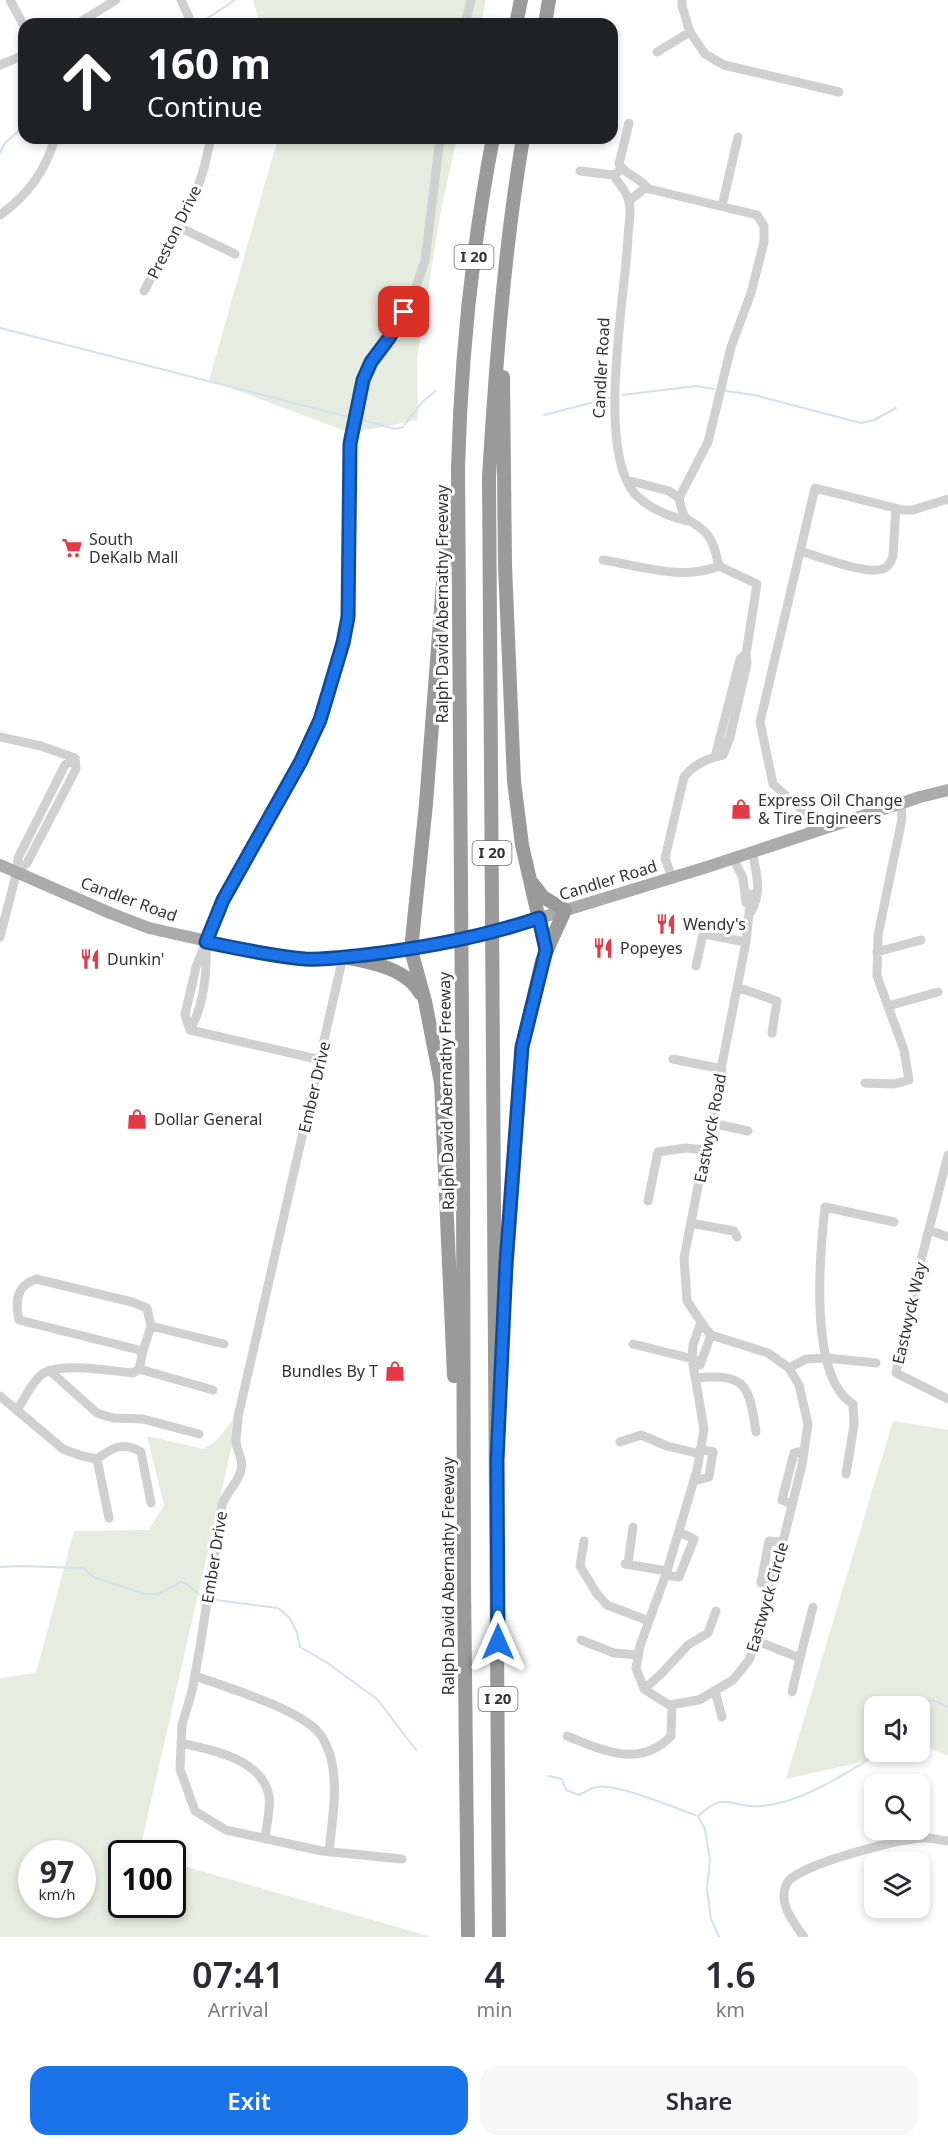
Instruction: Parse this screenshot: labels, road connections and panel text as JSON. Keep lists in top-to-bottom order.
{
  "streets": {
    "highway": ["I 20", "Ralph David Abernathy Freeway"],
    "main road": ["Candler Road"],
    "street": [
      "Preston Drive",
      "Ember Drive",
      "Eastwyck Road",
      "Eastwyck Way",
      "Eastwyck Circle"
    ]
  },
  "crossings": [
    ["Candler Road", "Ember Drive"],
    ["Candler Road", "Eastwyck Road"],
    ["Eastwyck Way", "Eastwyck Circle"]
  ],
  "places": {
    "supermarket": ["South DeKalb Mall"],
    "shop": ["Express Oil Change & Tire Engineers", "Dollar General", "Bundles By T"],
    "restaurant": ["Wendy's", "Popeyes", "Dunkin'"]
  },
  "page": {
    "turn": ["160 m", "Continue"],
    "speed": "97 km/h",
    "limit": "100",
    "eta": [
      "07:41",
      "Arrival",
      "4",
      "min",
      "1.6",
      "km"
    ],
    "buttons": ["Exit", "Share"]
  }
}
